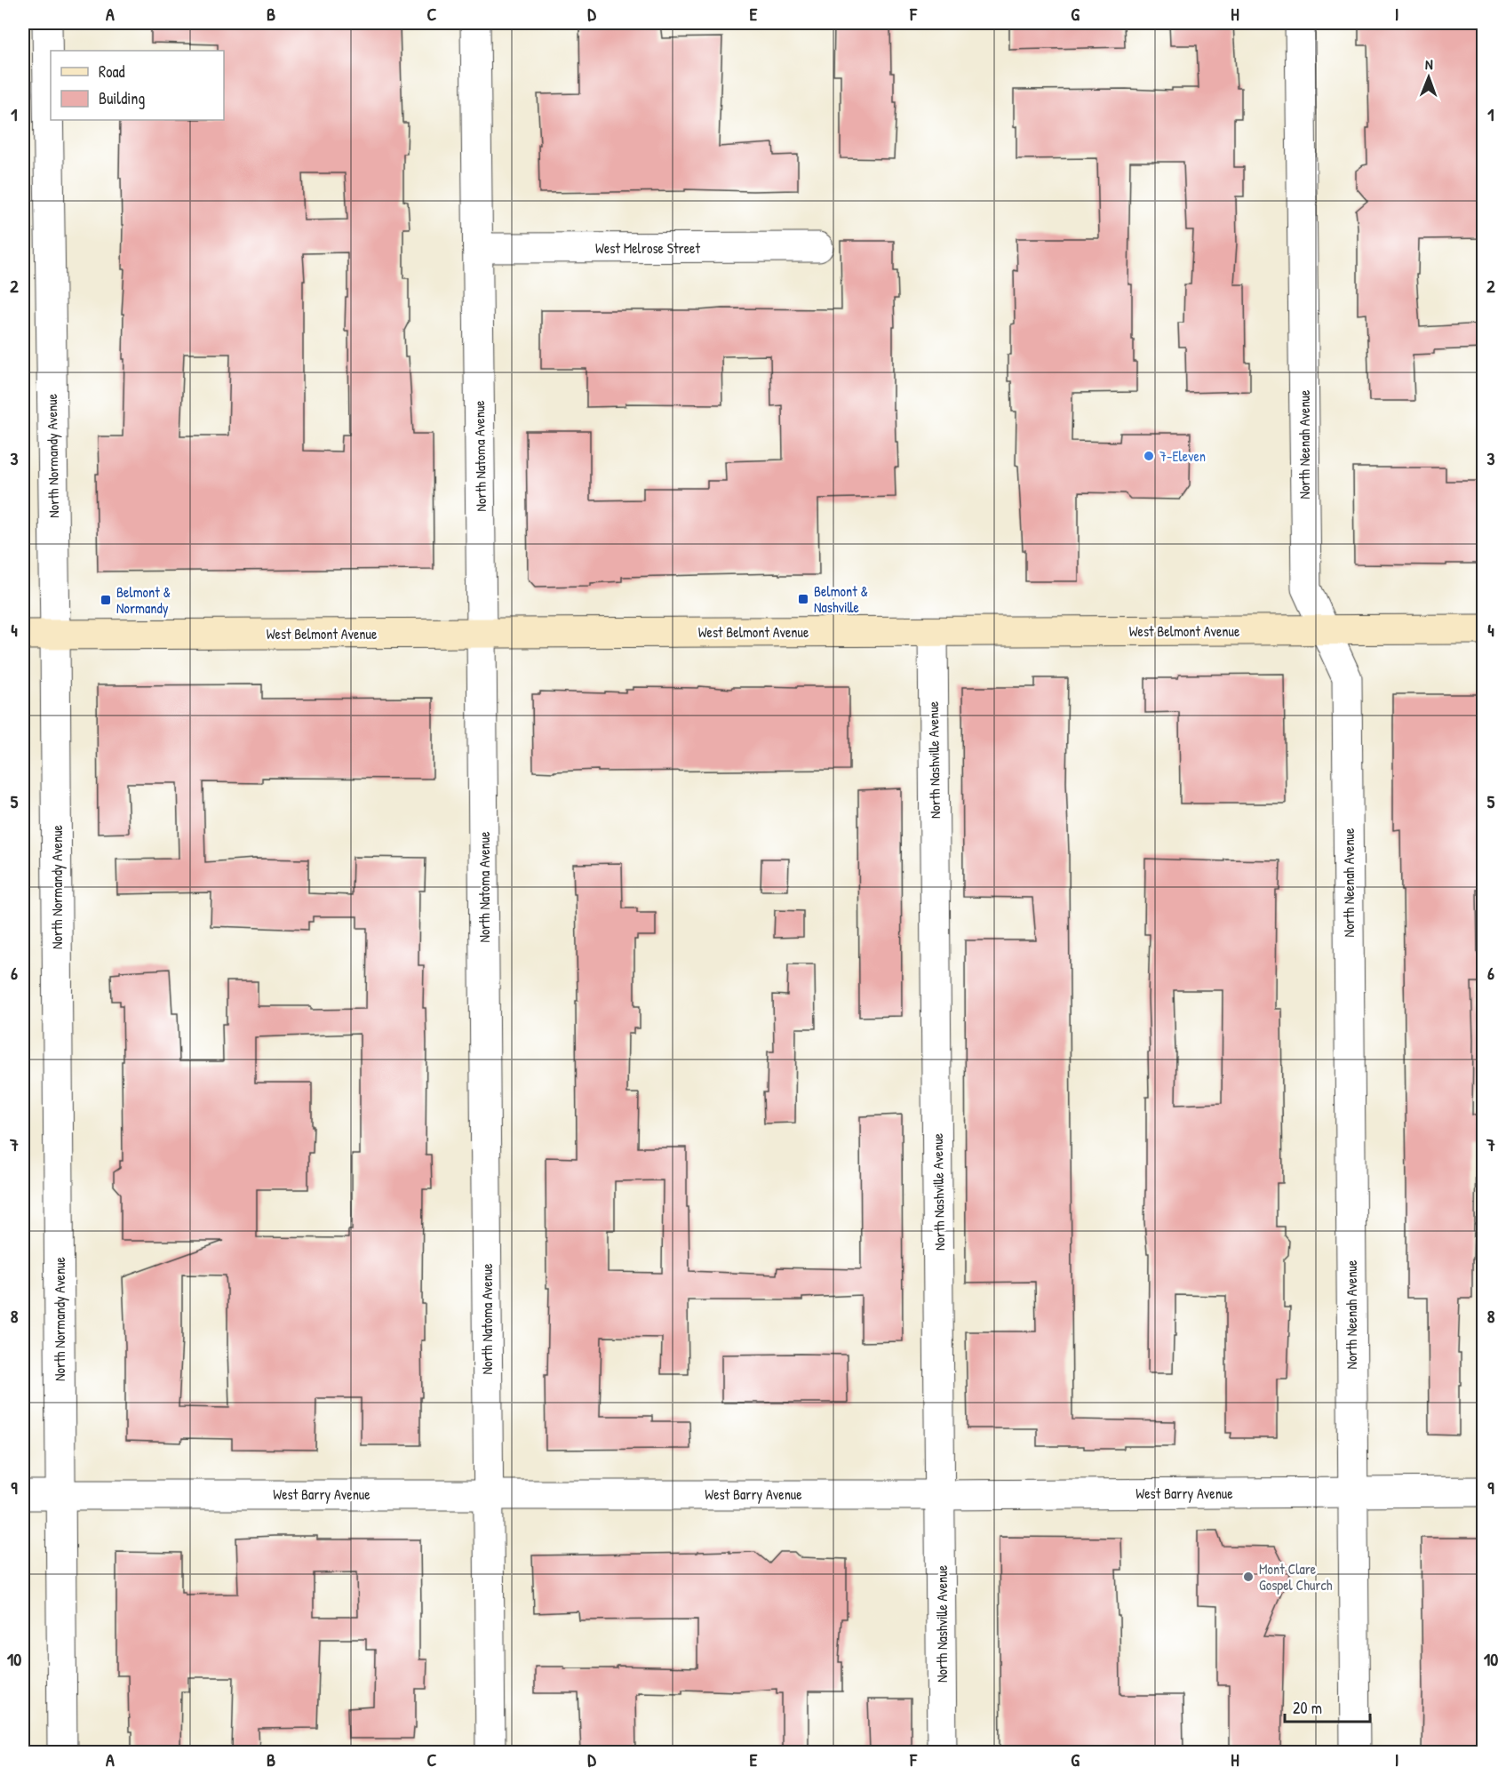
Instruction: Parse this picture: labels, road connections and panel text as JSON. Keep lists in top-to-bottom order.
{
  "streets": {
    "main road": ["West Belmont Avenue"],
    "street": [
      "West Melrose Street",
      "North Neenah Avenue",
      "North Normandy Avenue",
      "North Natoma Avenue",
      "North Nashville Avenue",
      "West Barry Avenue"
    ]
  },
  "crossings": [
    ["West Melrose Street", "North Natoma Avenue"],
    ["North Neenah Avenue", "West Belmont Avenue"],
    ["North Neenah Avenue", "West Barry Avenue"],
    ["North Normandy Avenue", "West Belmont Avenue"],
    ["North Normandy Avenue", "West Barry Avenue"],
    ["North Natoma Avenue", "West Belmont Avenue"],
    ["North Natoma Avenue", "West Barry Avenue"],
    ["West Belmont Avenue", "North Nashville Avenue"],
    ["North Nashville Avenue", "West Barry Avenue"]
  ],
  "places": {
    "other": ["7-Eleven", "Mont Clare Gospel Church"],
    "transit": ["Belmont & Nashville", "Belmont & Normandy"]
  },
  "legend": ["Road", "Building"],
  "scale_bar": "20 m",
  "north": "top",
  "grid": {
    "columns": [
      "A",
      "B",
      "C",
      "D",
      "E",
      "F",
      "G",
      "H",
      "I"
    ],
    "rows": [
      "1",
      "2",
      "3",
      "4",
      "5",
      "6",
      "7",
      "8",
      "9",
      "10"
    ]
  }
}
